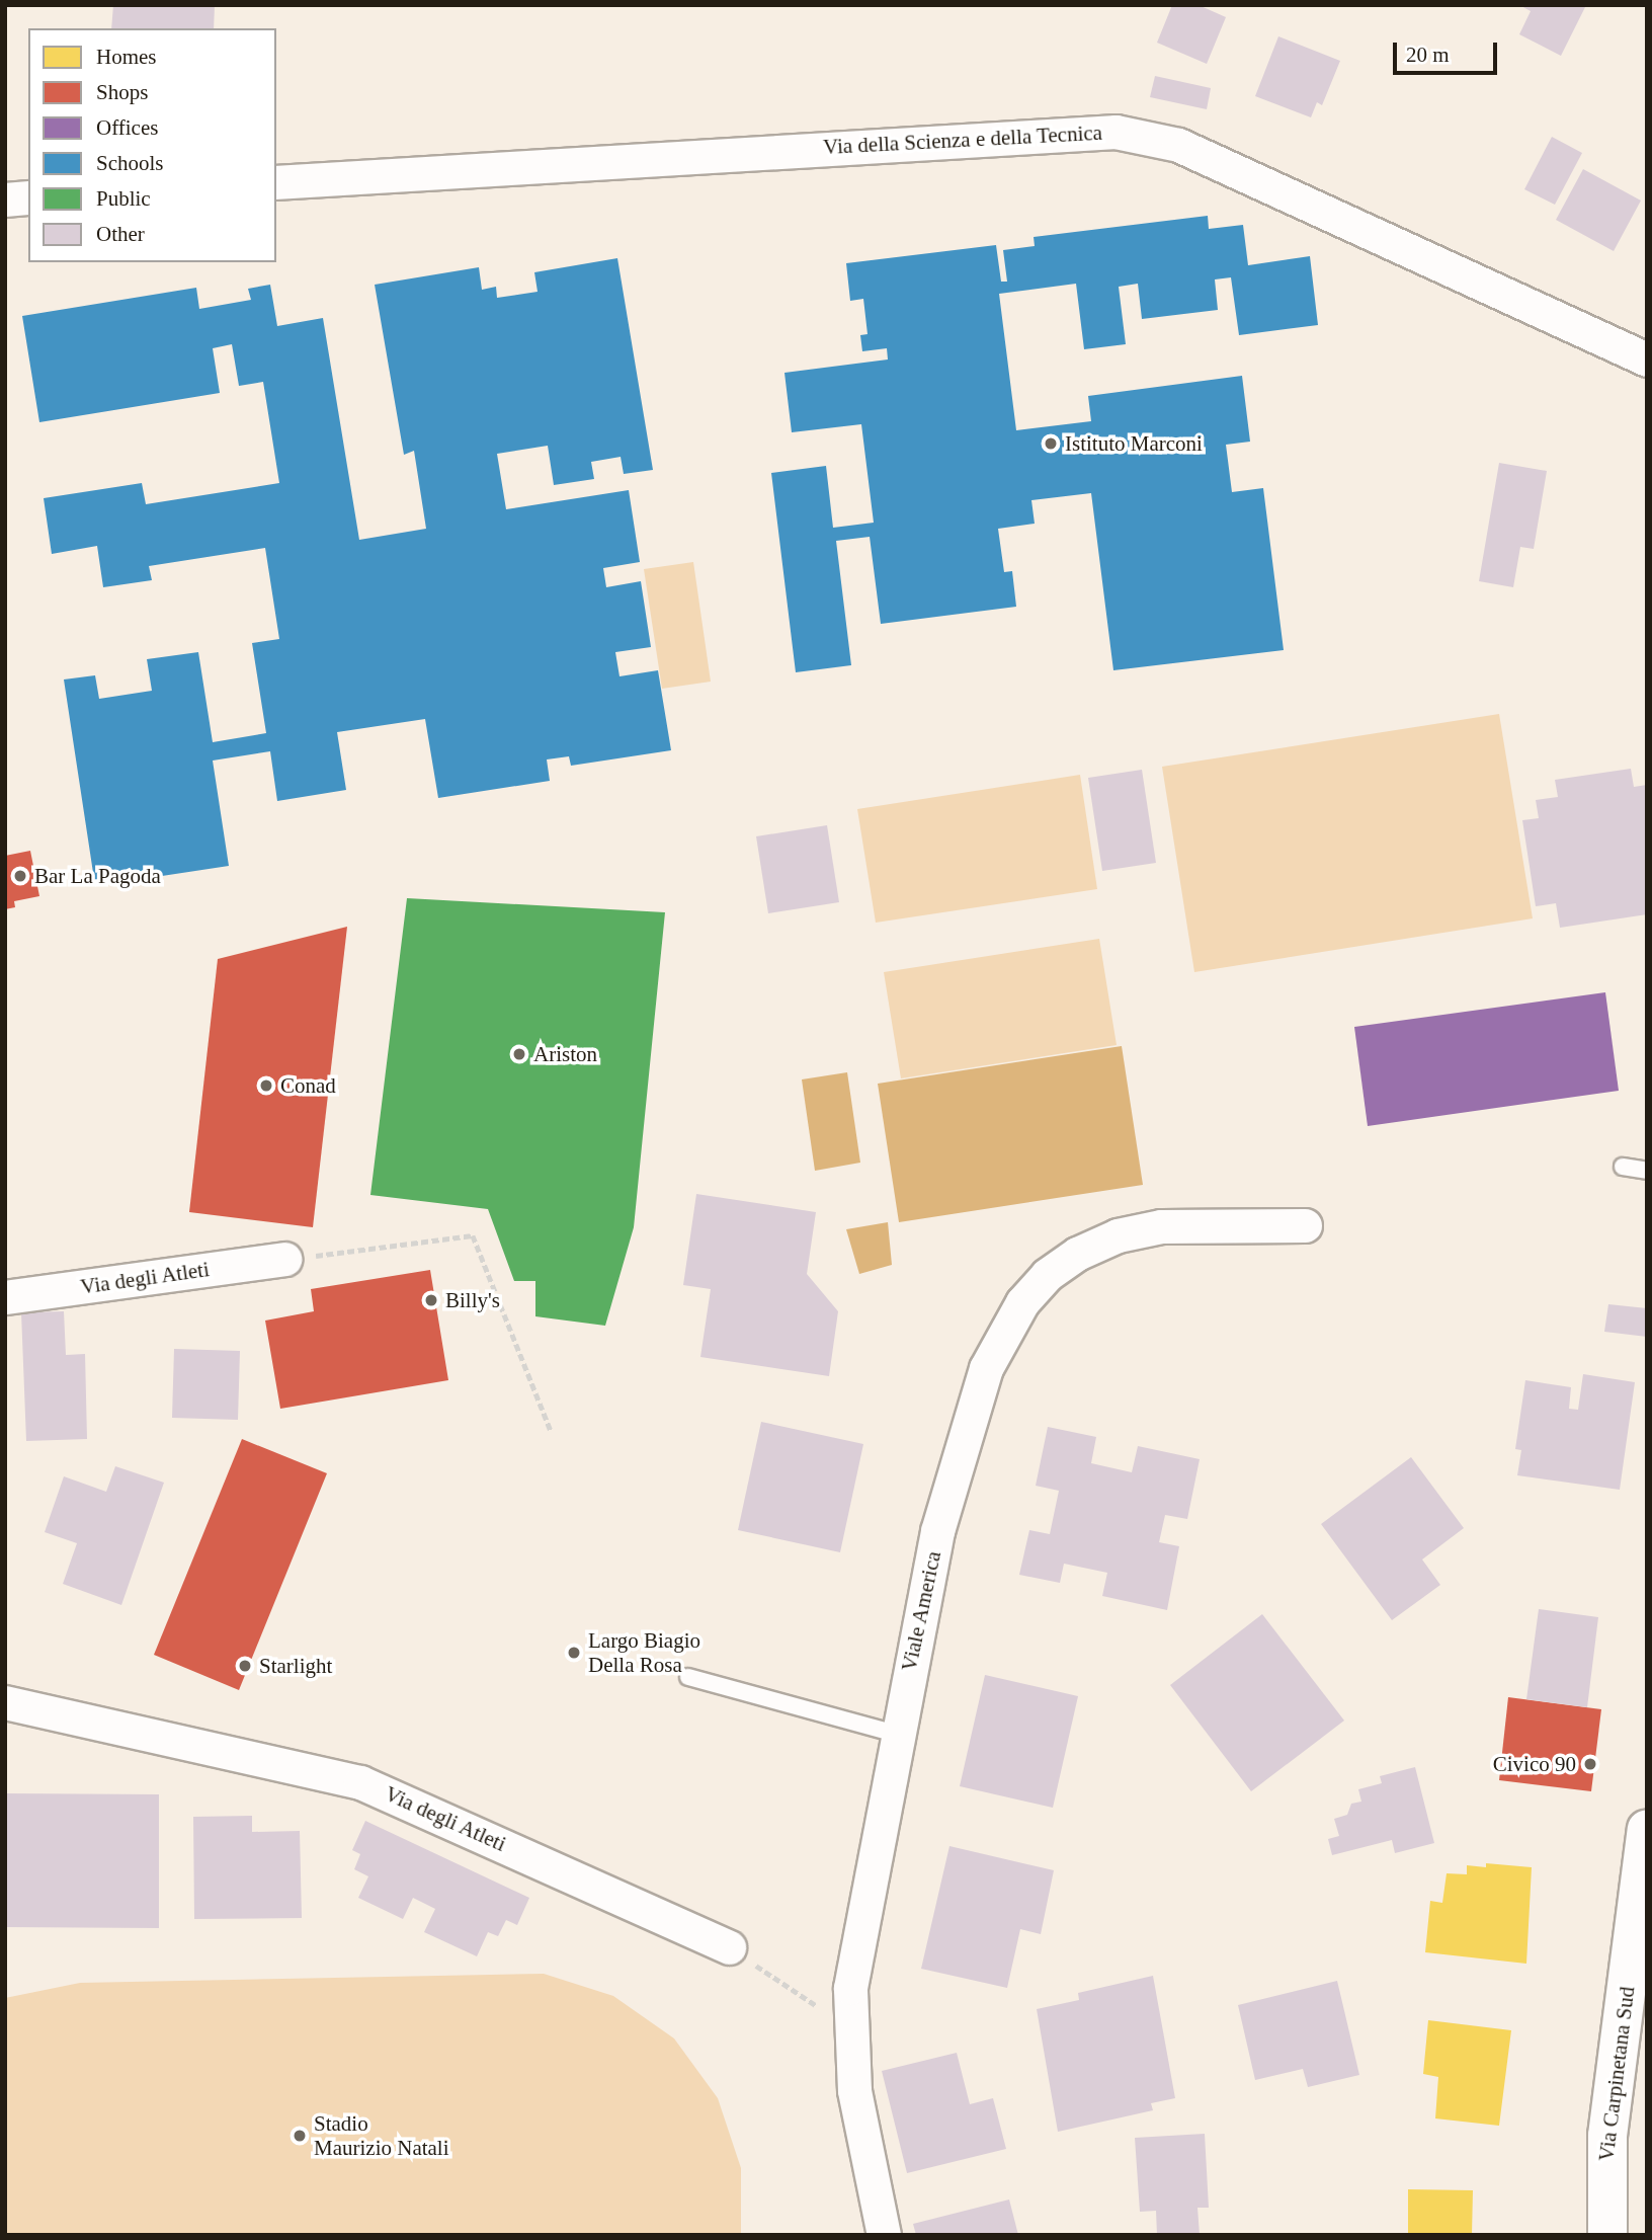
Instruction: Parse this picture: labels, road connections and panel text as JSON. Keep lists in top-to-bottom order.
{
  "streets": {
    "main road": ["Via Carpinetana Sud"],
    "street": ["Via della Scienza e della Tecnica", "Via degli Atleti", "Viale America"]
  },
  "places": [
    "Istituto Marconi",
    "Bar La Pagoda",
    "Ariston",
    "Conad",
    "Billy's",
    "Largo Biagio Della Rosa",
    "Starlight",
    "Civico 90",
    "Stadio Maurizio Natali"
  ],
  "legend": [
    "Homes",
    "Shops",
    "Offices",
    "Schools",
    "Public",
    "Other"
  ],
  "scale_bar": "20 m"
}
